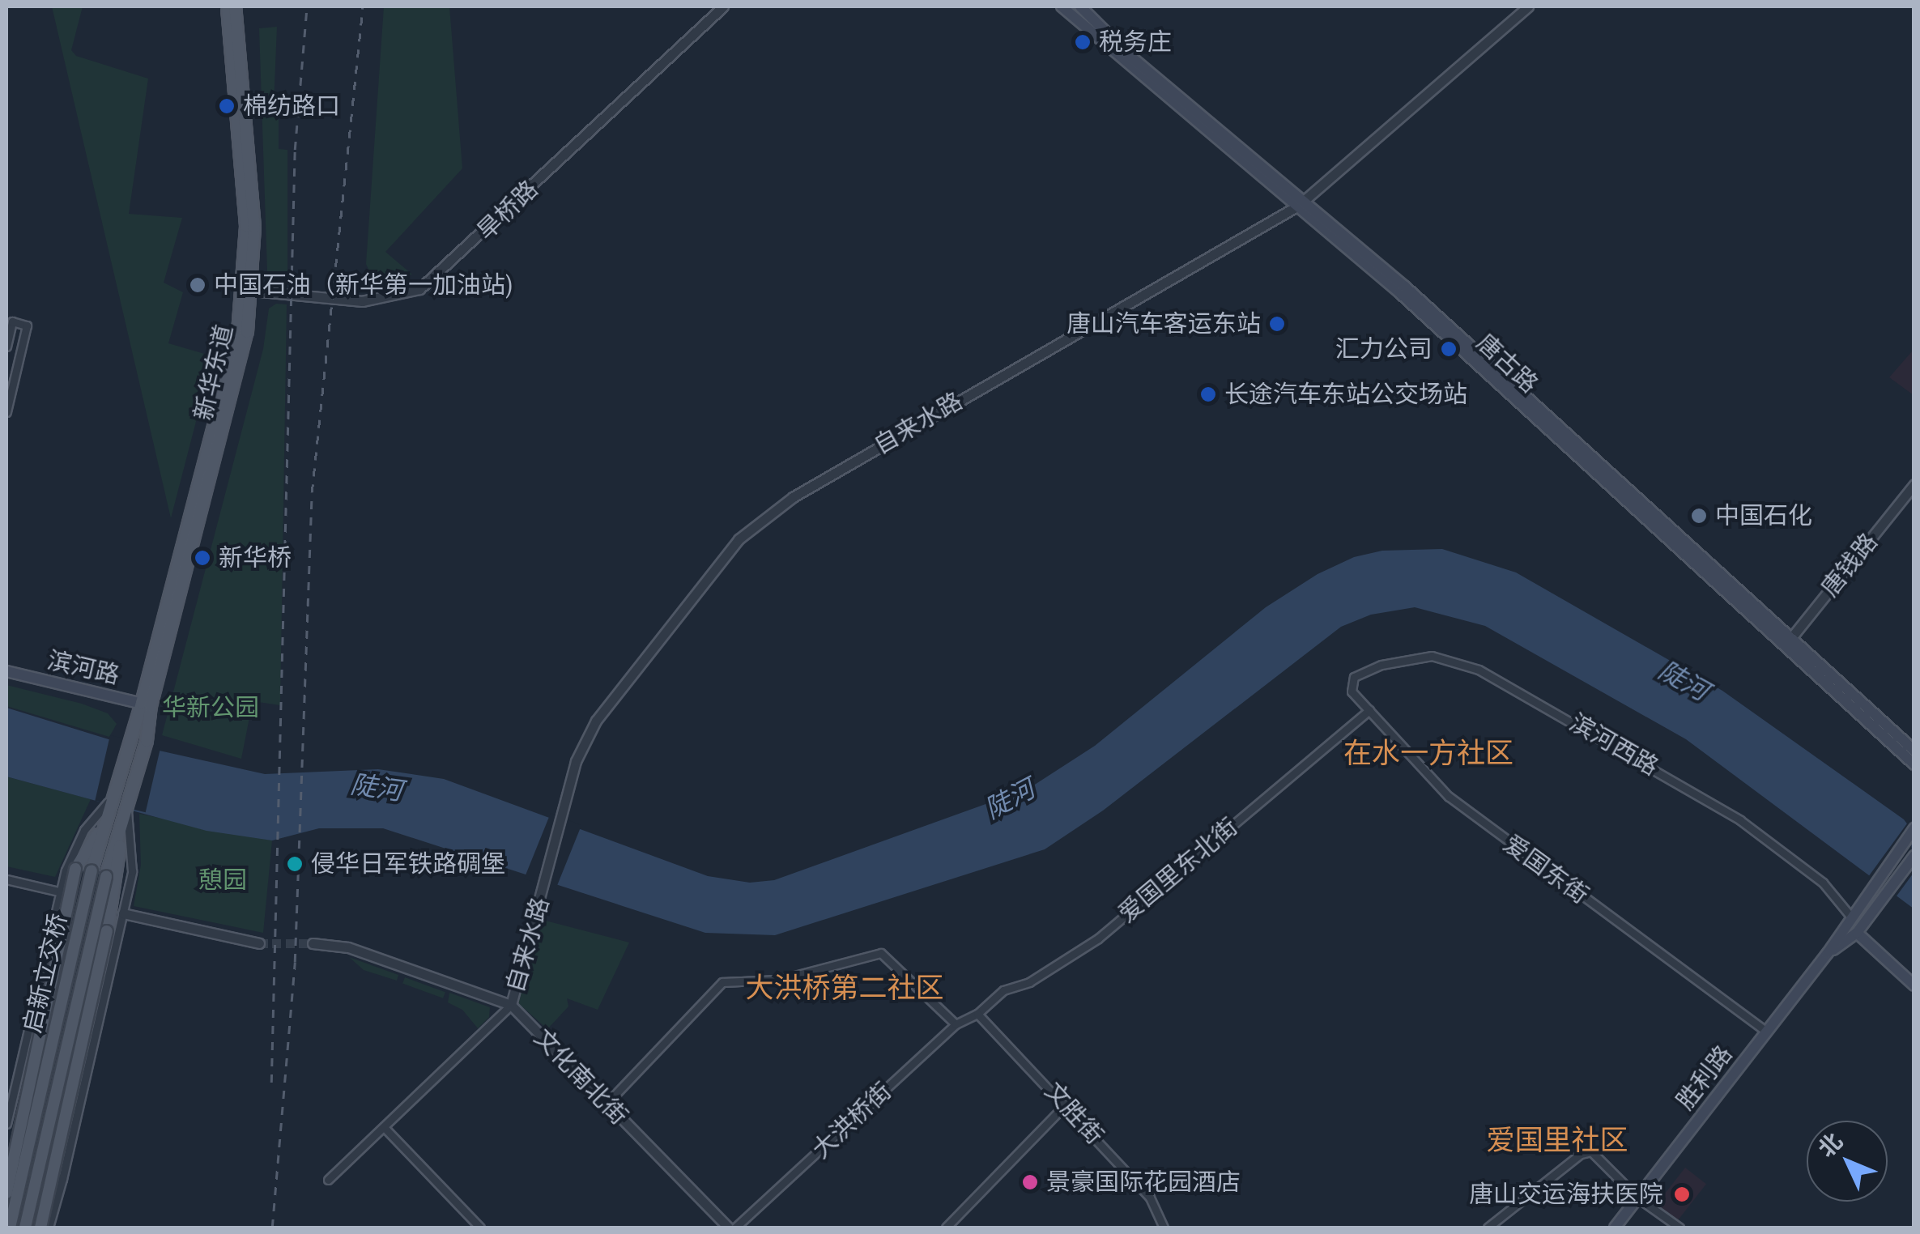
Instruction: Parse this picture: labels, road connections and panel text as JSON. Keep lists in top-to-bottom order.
{
  "streets": {
    "main road": [
      "唐古路",
      "新华东道",
      "滨河路",
      "启新立交桥",
      "胜利路"
    ],
    "street": [
      "旱桥路",
      "自来水路",
      "唐钱路",
      "滨河西路",
      "爱国东街",
      "爱国里东北街",
      "文化南北街",
      "文胜街",
      "大洪桥街"
    ]
  },
  "crossings": [
    ["旱桥路", "新华东道"],
    ["唐古路", "自来水路"],
    ["唐古路", "唐钱路"],
    ["新华东道", "滨河路"],
    ["自来水路", "文化南北街"],
    ["滨河西路", "爱国东街"],
    ["滨河西路", "胜利路"],
    ["爱国东街", "爱国里东北街"],
    ["爱国东街", "胜利路"],
    ["爱国里东北街", "文胜街"],
    ["爱国里东北街", "大洪桥街"],
    ["文胜街", "大洪桥街"]
  ],
  "districts": ["在水一方社区", "大洪桥第二社区", "爱国里社区"],
  "water": ["陡河"],
  "parks": ["华新公园", "憩园"],
  "places": [
    "税务庄",
    "棉纺路口",
    "中国石油（新华第一加油站)",
    "唐山汽车客运东站",
    "汇力公司",
    "长途汽车东站公交场站",
    "中国石化",
    "新华桥",
    "侵华日军铁路碉堡",
    "景豪国际花园酒店",
    "唐山交运海扶医院"
  ],
  "north": "top left"
}
